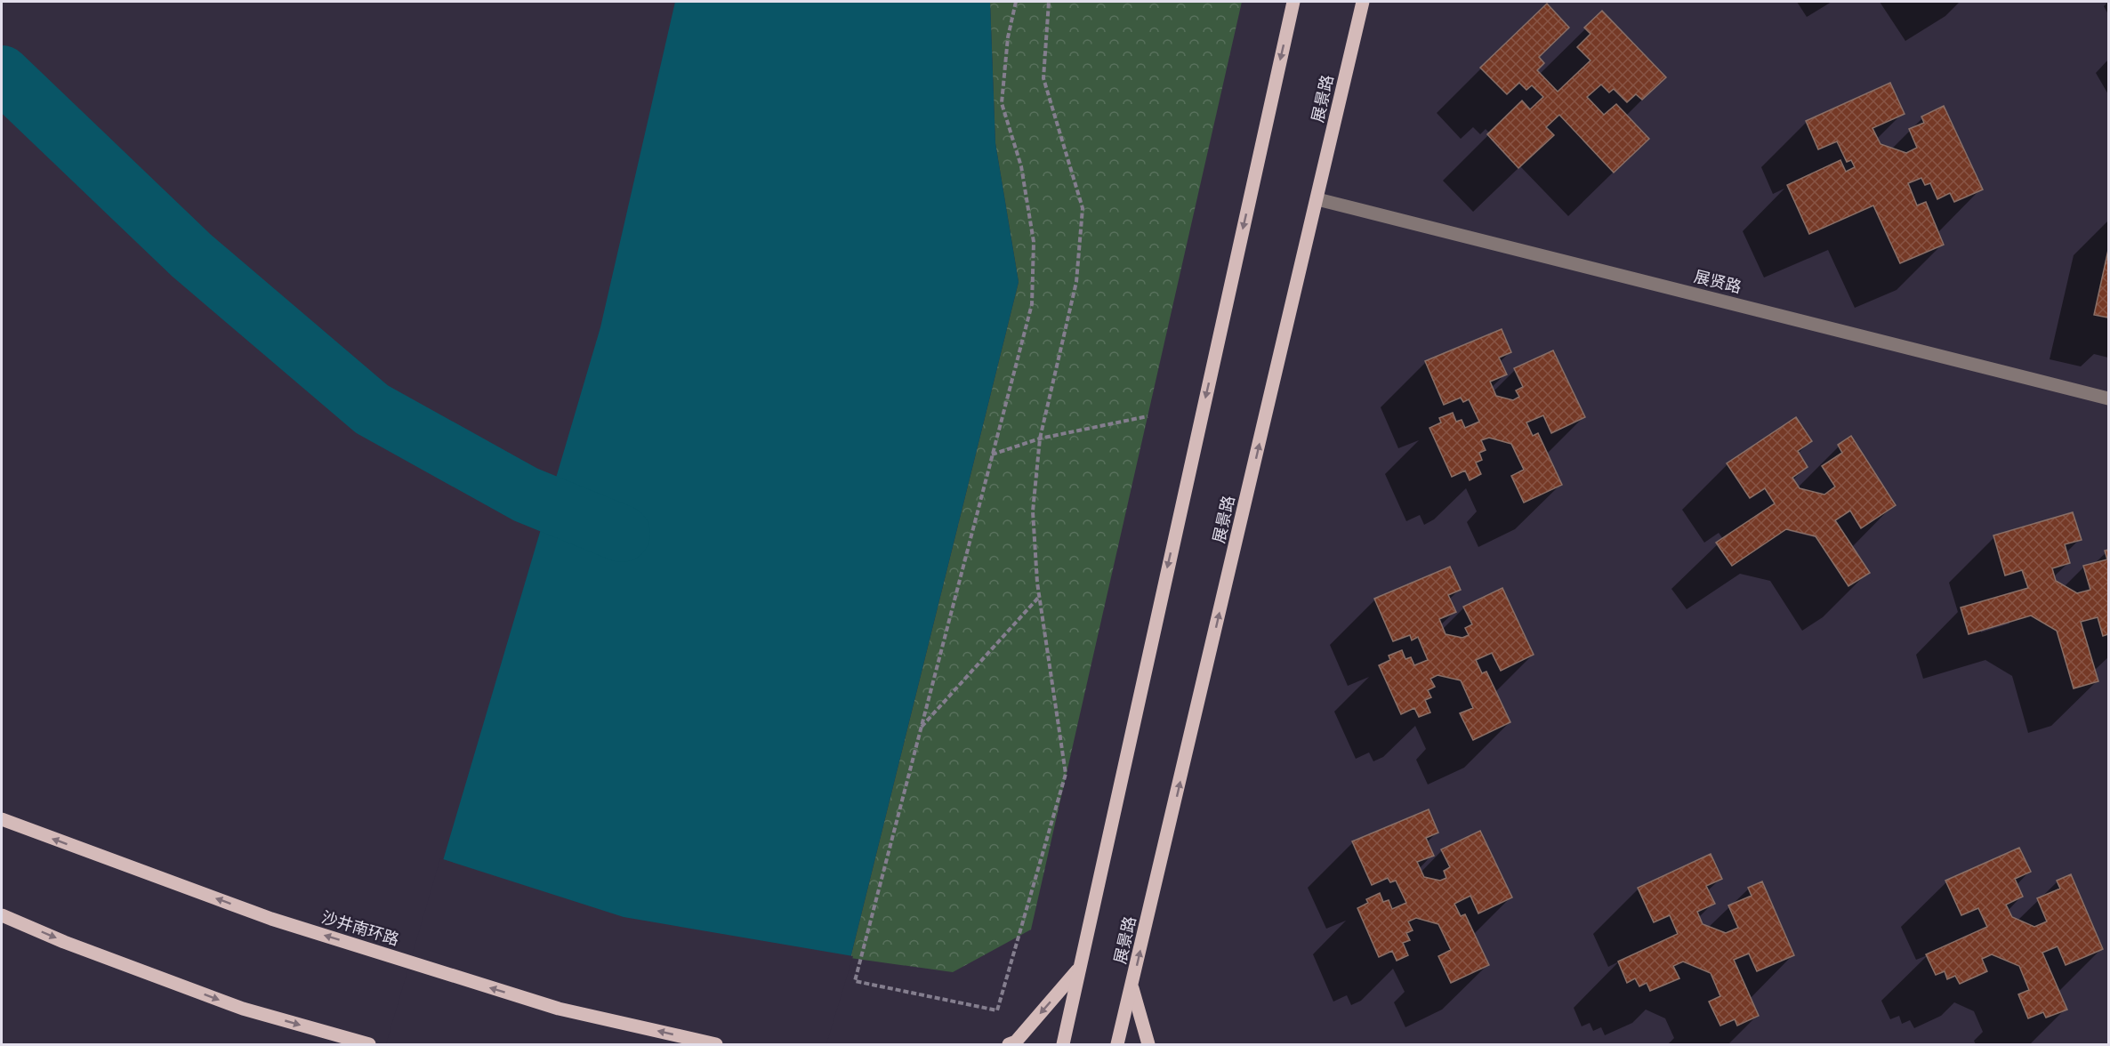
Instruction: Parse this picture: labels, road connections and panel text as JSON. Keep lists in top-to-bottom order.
{
  "streets": {
    "main road": ["展景路", "沙井南环路"],
    "street": ["展贤路"]
  },
  "crossings": [
    ["展景路", "展贤路"]
  ]
}
